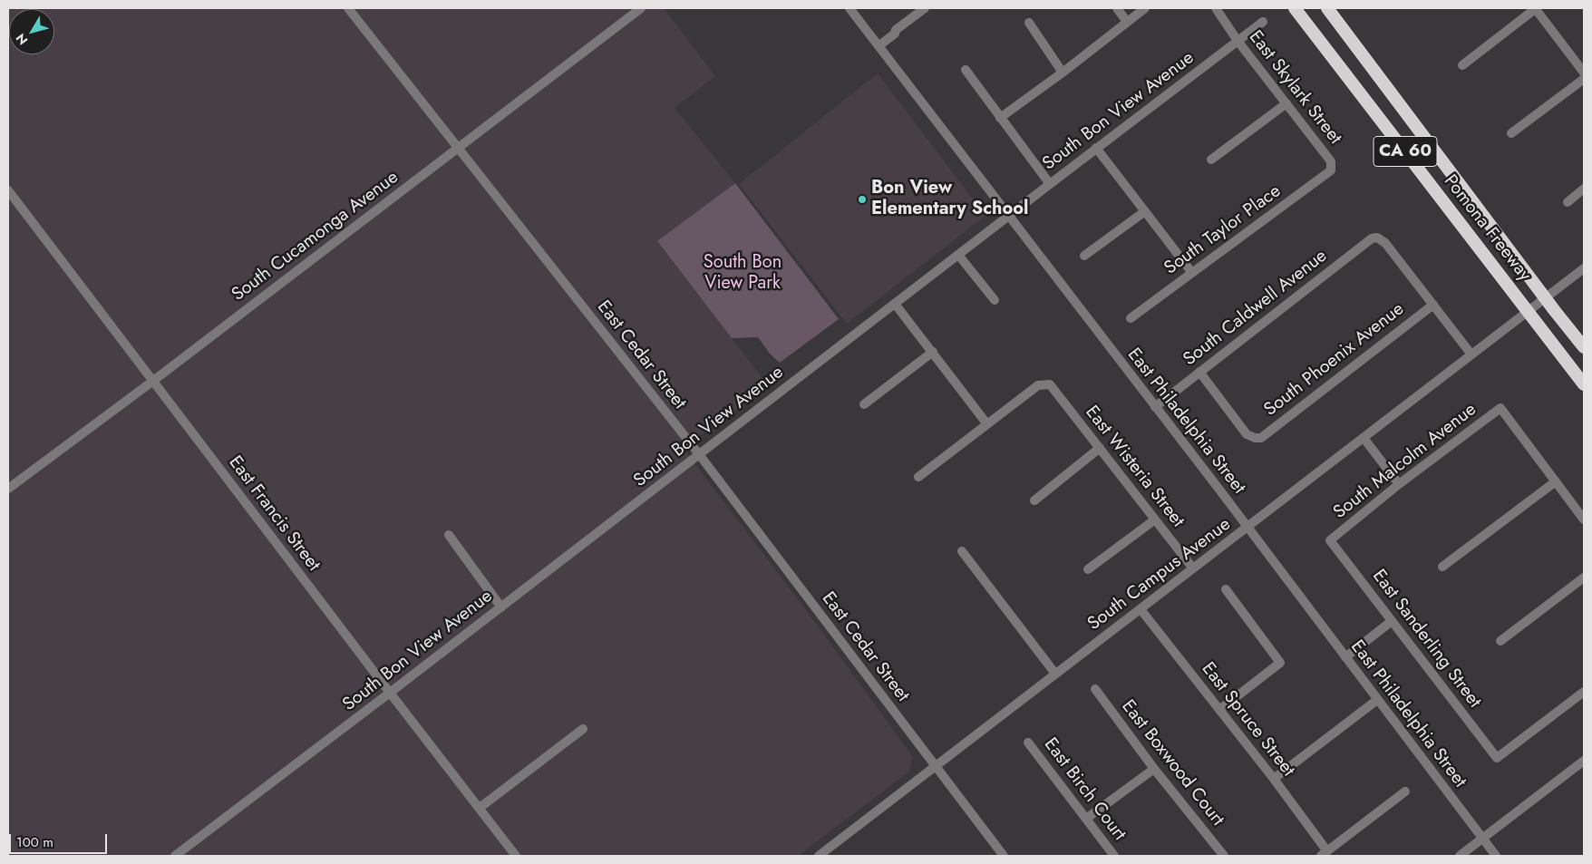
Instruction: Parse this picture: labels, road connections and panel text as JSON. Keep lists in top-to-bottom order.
{
  "streets": {
    "highway": ["CA 60", "Pomona Freeway"],
    "street": [
      "East Skylark Street",
      "South Bon View Avenue",
      "South Taylor Place",
      "South Cucamonga Avenue",
      "South Caldwell Avenue",
      "East Cedar Street",
      "South Phoenix Avenue",
      "East Philadelphia Street",
      "South Malcolm Avenue",
      "East Wisteria Street",
      "East Francis Street",
      "South Campus Avenue",
      "East Sanderling Street",
      "East Spruce Street",
      "East Boxwood Court",
      "East Birch Court"
    ]
  },
  "crossings": [
    ["East Skylark Street", "South Bon View Avenue"],
    ["East Skylark Street", "South Taylor Place"],
    ["South Bon View Avenue", "East Cedar Street"],
    ["South Bon View Avenue", "East Philadelphia Street"],
    ["South Bon View Avenue", "East Francis Street"],
    ["South Cucamonga Avenue", "East Cedar Street"],
    ["South Cucamonga Avenue", "East Francis Street"],
    ["South Caldwell Avenue", "South Phoenix Avenue"],
    ["South Caldwell Avenue", "East Philadelphia Street"],
    ["East Cedar Street", "South Campus Avenue"],
    ["East Philadelphia Street", "South Campus Avenue"],
    ["South Malcolm Avenue", "East Sanderling Street"],
    ["East Wisteria Street", "South Campus Avenue"],
    ["South Campus Avenue", "East Spruce Street"]
  ],
  "parks": ["South Bon View Park"],
  "places": ["Bon View Elementary School"],
  "scale_bar": "100 m",
  "north": "bottom left"
}
